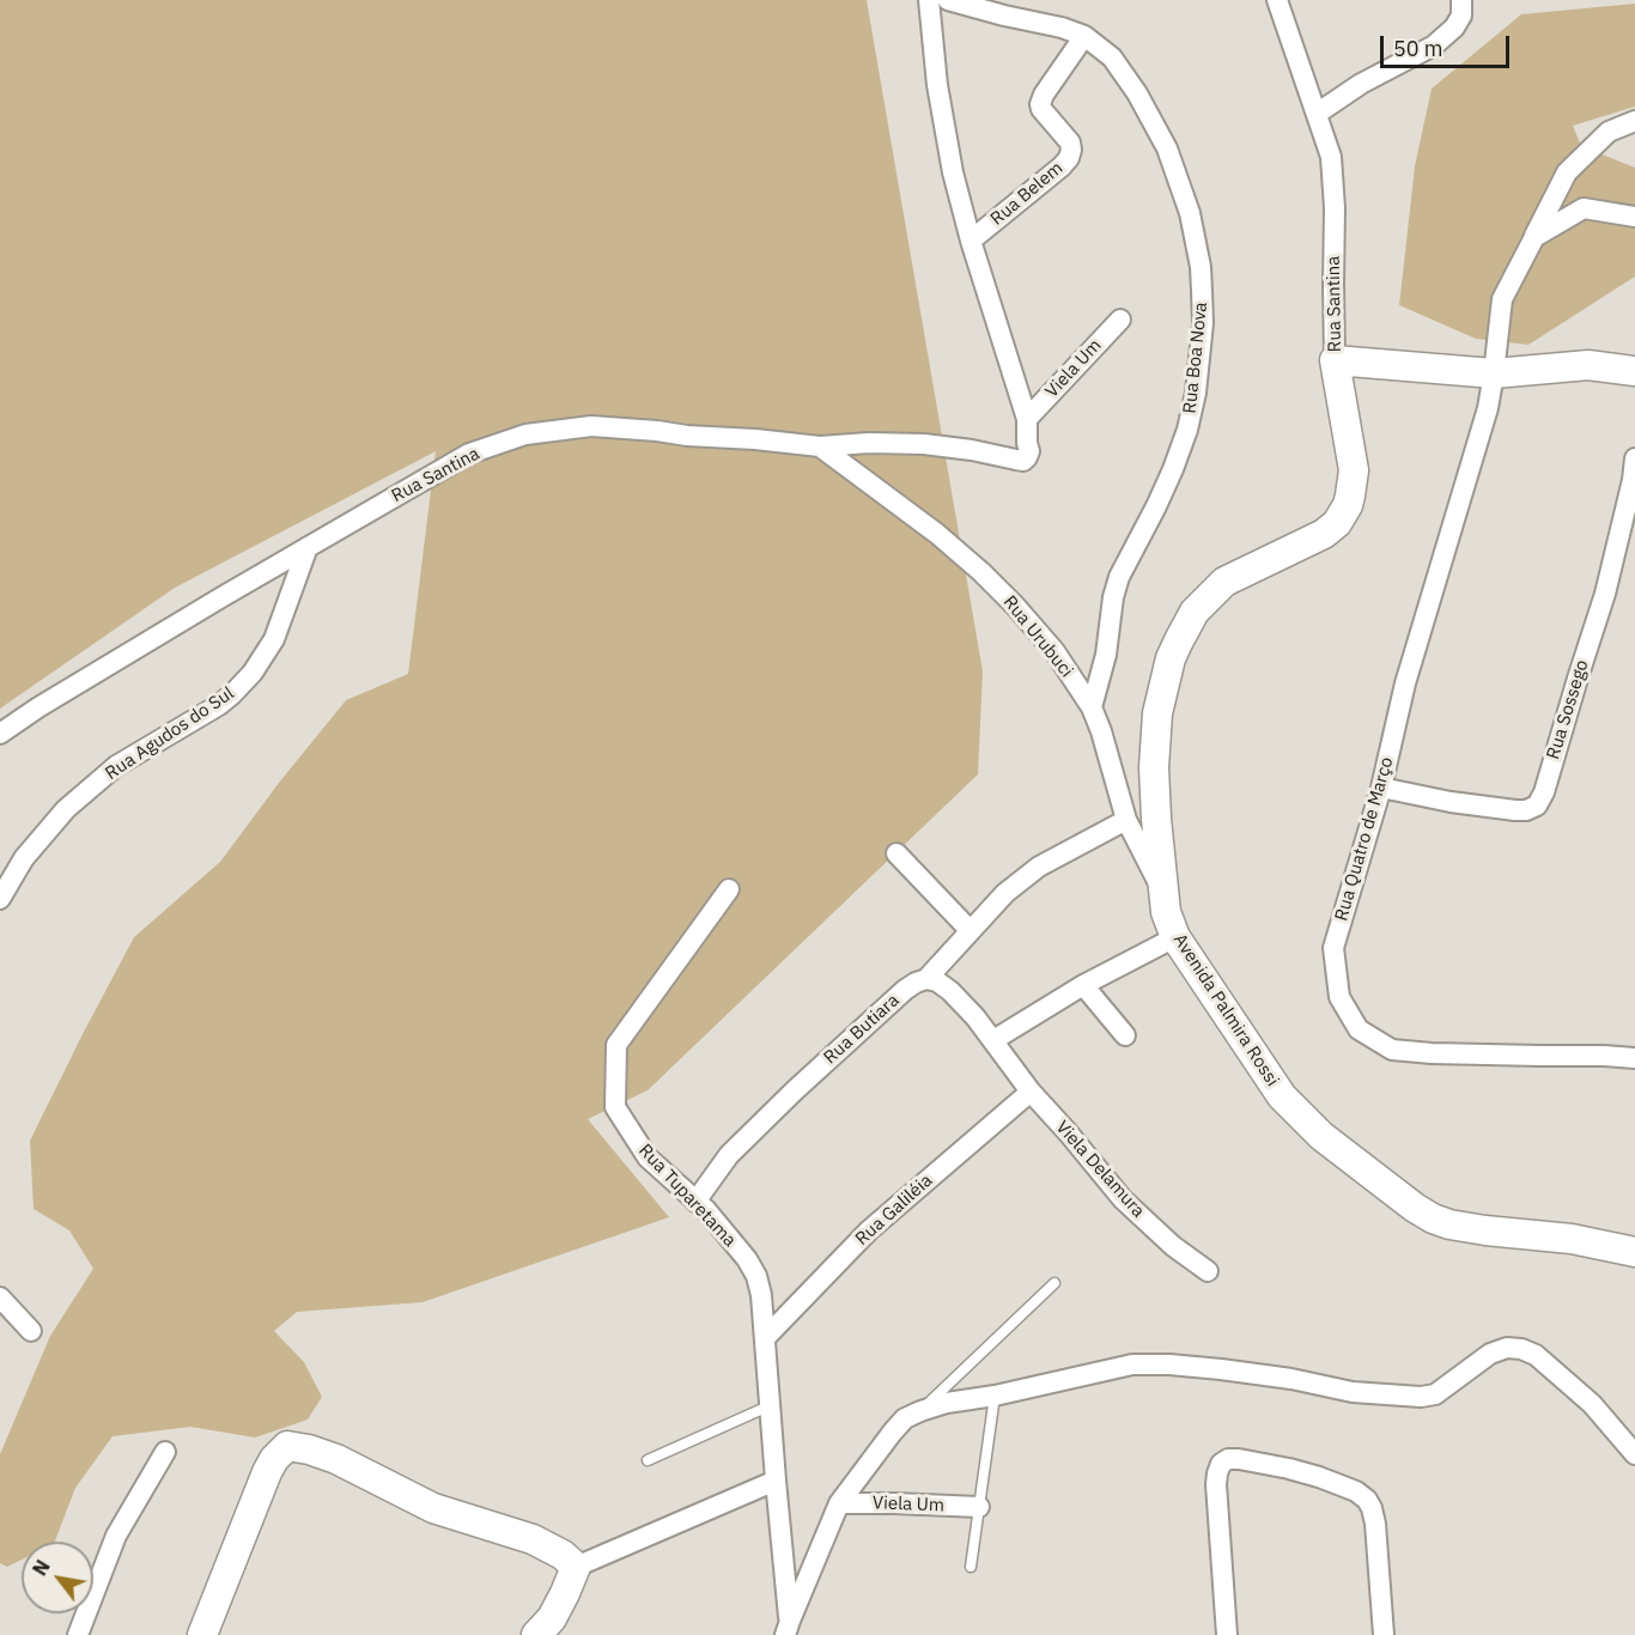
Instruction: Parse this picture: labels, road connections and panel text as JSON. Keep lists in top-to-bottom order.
{
  "streets": {
    "street": [
      "Rua Belem",
      "Rua Santina",
      "Rua Boa Nova",
      "Viela Um",
      "Rua Urubuci",
      "Rua Sossego",
      "Rua Agudos do Sul",
      "Rua Quatro de Março",
      "Avenida Palmira Rossi",
      "Rua Butiara",
      "Viela Delamura",
      "Rua Tuparetama",
      "Rua Galiléia"
    ]
  },
  "crossings": [
    ["Rua Belem", "Rua Santina"],
    ["Rua Belem", "Rua Boa Nova"],
    ["Rua Santina", "Viela Um"],
    ["Rua Santina", "Rua Urubuci"],
    ["Rua Santina", "Rua Agudos do Sul"],
    ["Rua Santina", "Rua Quatro de Março"],
    ["Rua Santina", "Avenida Palmira Rossi"],
    ["Rua Boa Nova", "Rua Urubuci"],
    ["Rua Urubuci", "Avenida Palmira Rossi"],
    ["Rua Urubuci", "Rua Butiara"],
    ["Rua Sossego", "Rua Quatro de Março"],
    ["Rua Butiara", "Rua Tuparetama"],
    ["Viela Delamura", "Rua Galiléia"],
    ["Rua Tuparetama", "Rua Galiléia"]
  ],
  "scale_bar": "50 m",
  "north": "top left"
}
